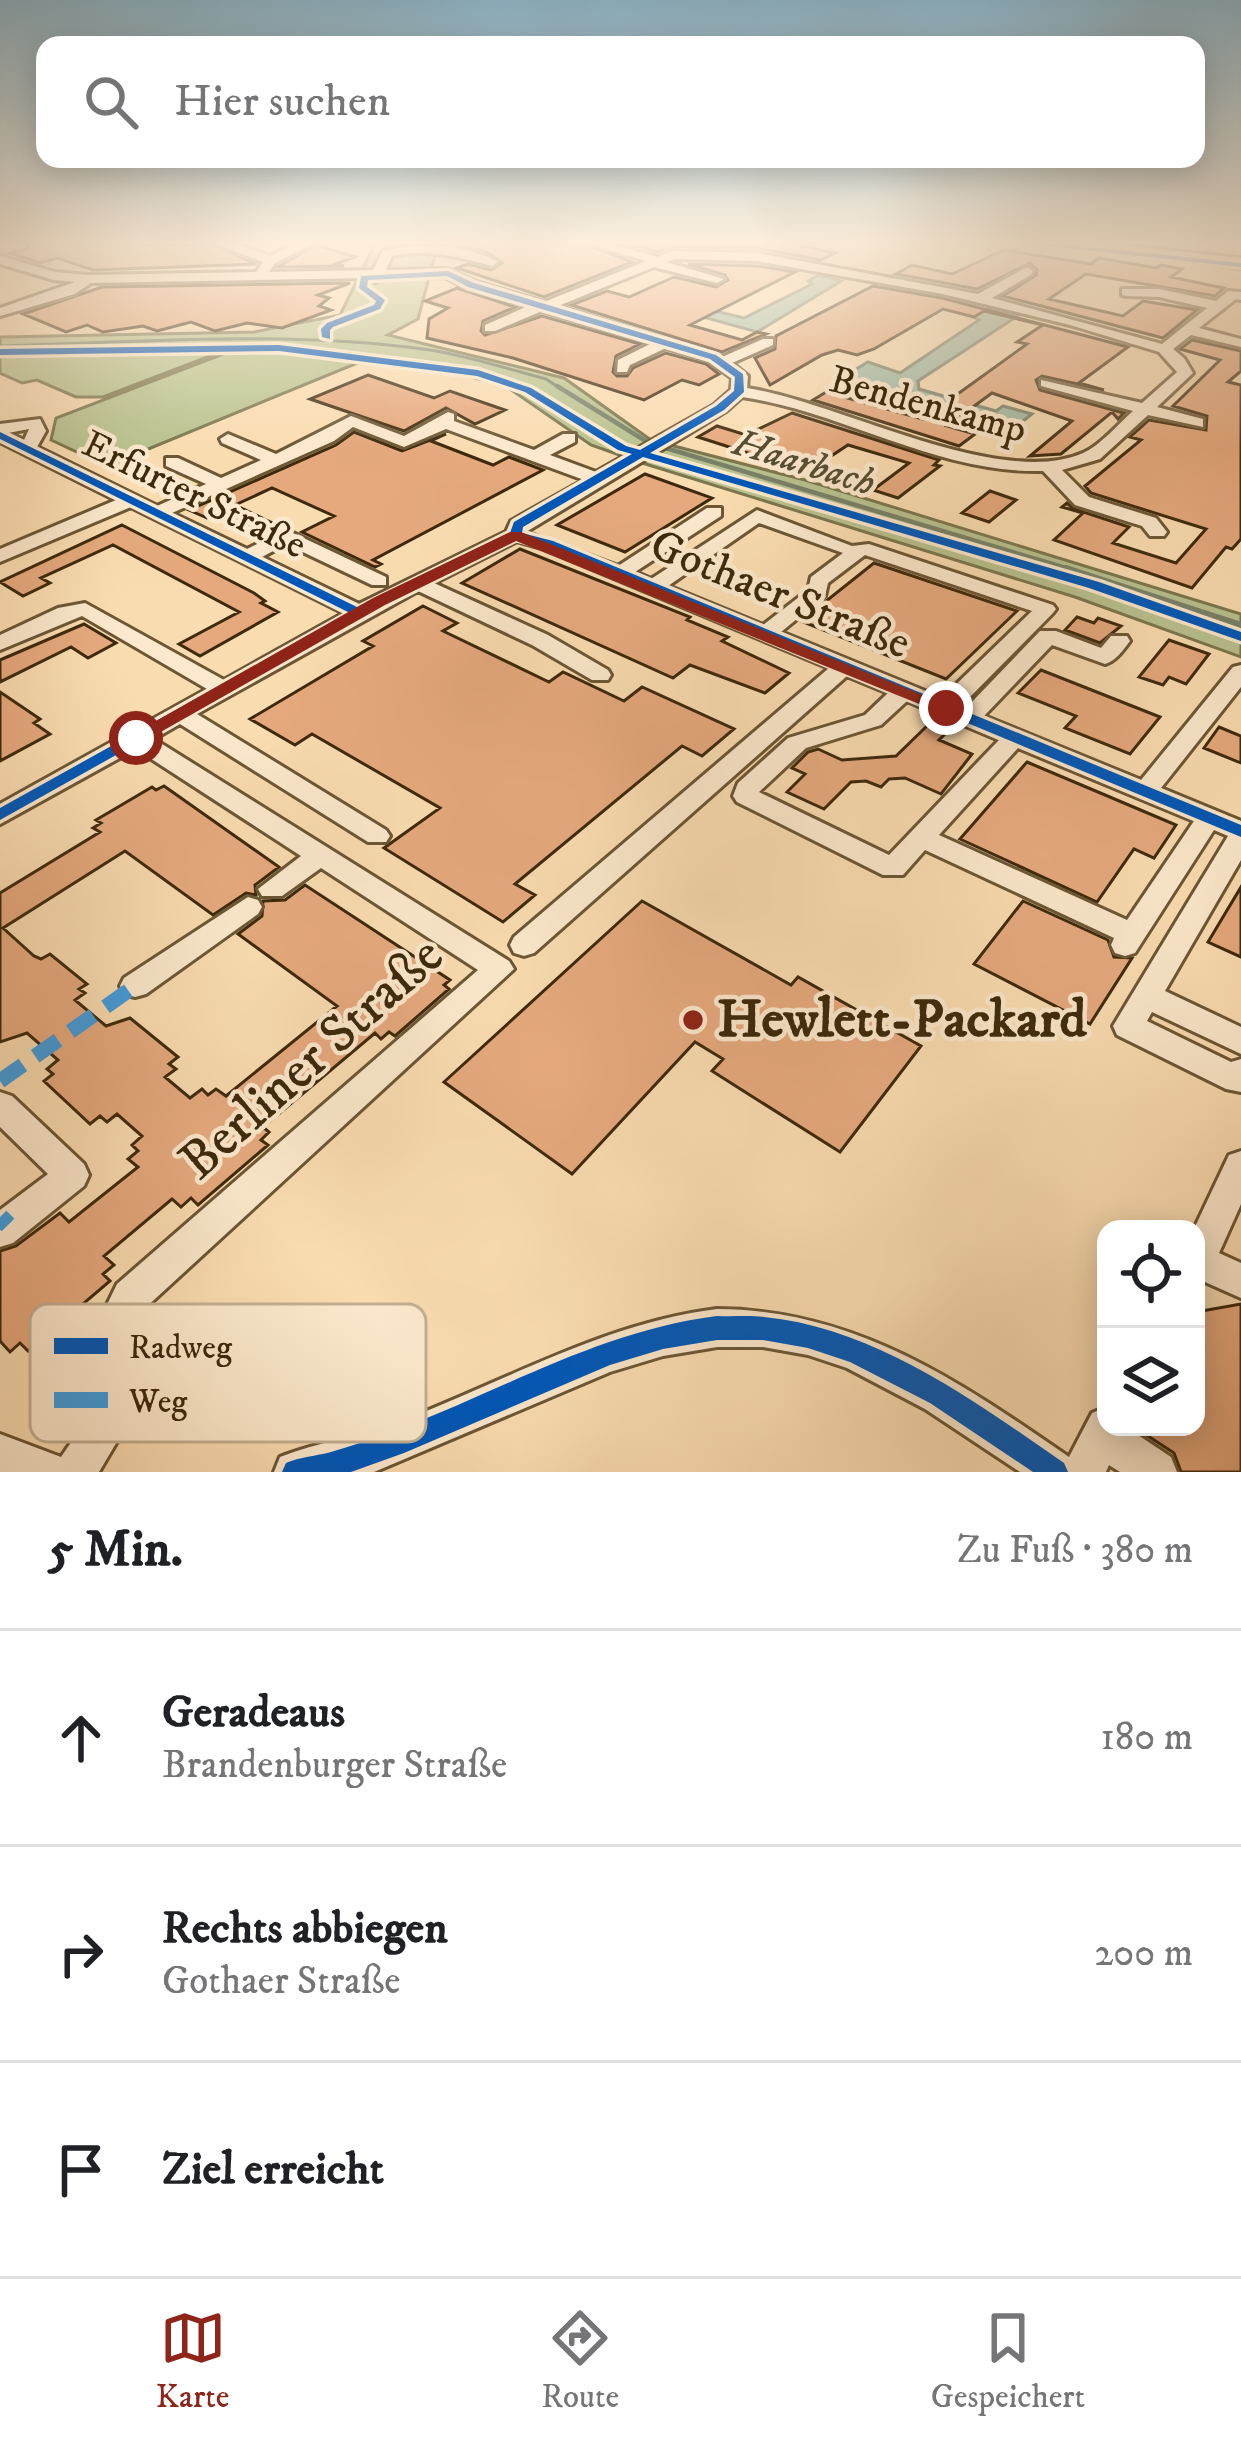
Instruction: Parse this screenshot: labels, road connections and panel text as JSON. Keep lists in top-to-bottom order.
{
  "streets": {
    "street": [
      "Bendenkamp",
      "Erfurter Straße",
      "Gothaer Straße",
      "Berliner Straße"
    ]
  },
  "water": ["Haarbach"],
  "places": ["Hewlett-Packard"],
  "legend": ["Radweg", "Weg"],
  "page": {
    "search": "Hier suchen",
    "heading": ["5 Min.", "Zu Fuß · 380 m"],
    "list": [
      ["Geradeaus", "Brandenburger Straße", "180 m"],
      ["Rechts abbiegen", "Gothaer Straße", "200 m"],
      "Ziel erreicht"
    ],
    "nav": ["Karte", "Route", "Gespeichert"]
  }
}
